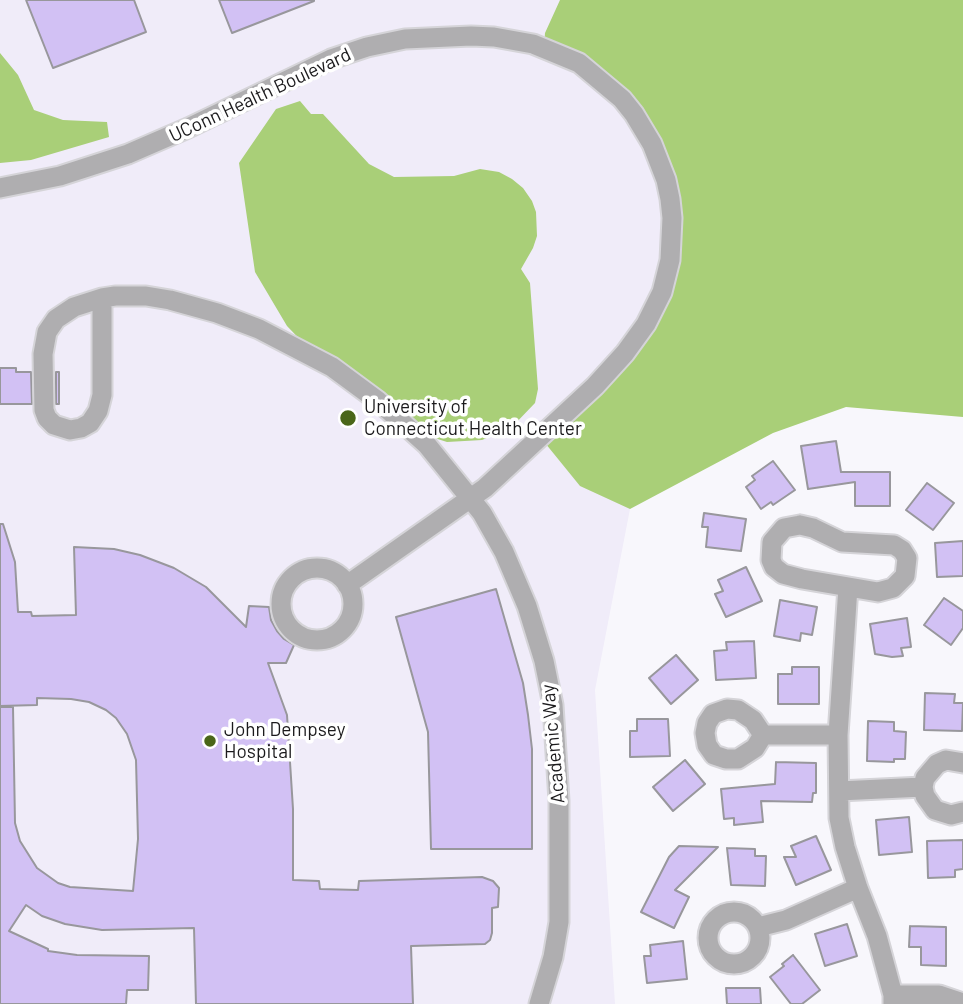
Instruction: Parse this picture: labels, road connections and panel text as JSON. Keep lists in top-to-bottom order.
{
  "streets": {
    "street": ["UConn Health Boulevard", "Academic Way"]
  },
  "crossings": [
    ["UConn Health Boulevard", "Academic Way"]
  ],
  "places": ["University of Connecticut Health Center", "John Dempsey Hospital"]
}
